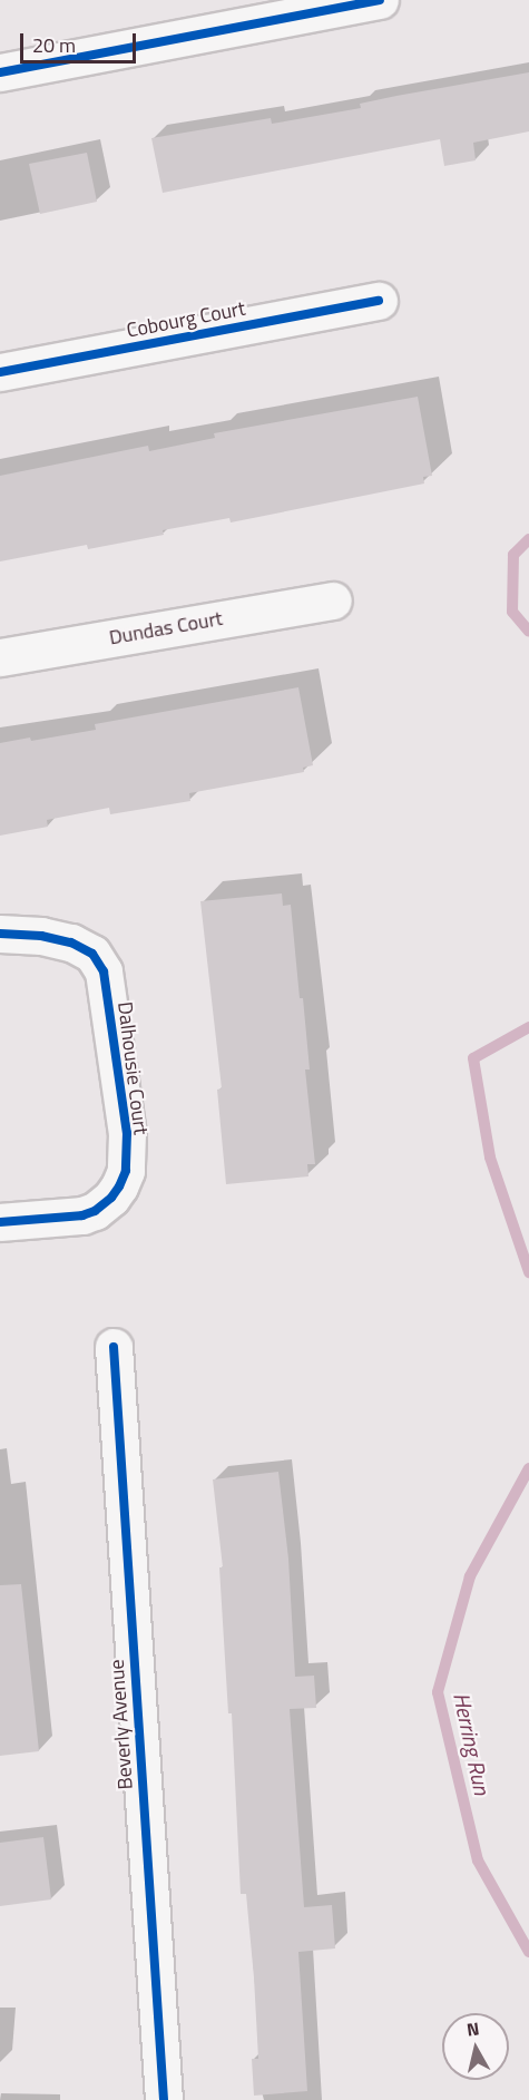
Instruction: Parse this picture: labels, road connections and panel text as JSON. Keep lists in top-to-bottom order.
{
  "streets": {
    "street": [
      "Cobourg Court",
      "Dundas Court",
      "Dalhousie Court",
      "Beverly Avenue"
    ]
  },
  "water": ["Herring Run"],
  "scale_bar": "20 m",
  "north": "top"
}
